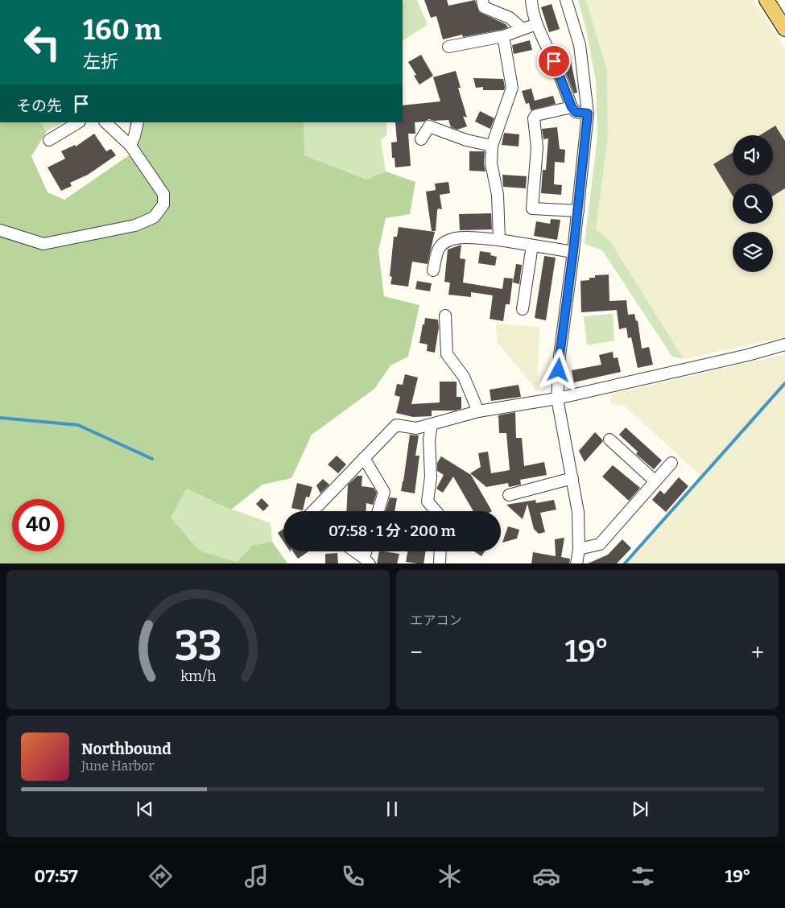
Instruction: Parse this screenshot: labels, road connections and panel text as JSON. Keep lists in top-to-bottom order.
{
  "page": {
    "turn": ["160 m", "左折"],
    "then": "その先",
    "limit": "40",
    "trip": "07:58 · 1 分 · 200 m",
    "tile": "エアコン",
    "heat": ["−", "19°", "+"],
    "song": ["Northbound", "June Harbor"],
    "tabs": ["07:57", "19°"],
    "gauge": ["33", "km/h"]
  }
}
